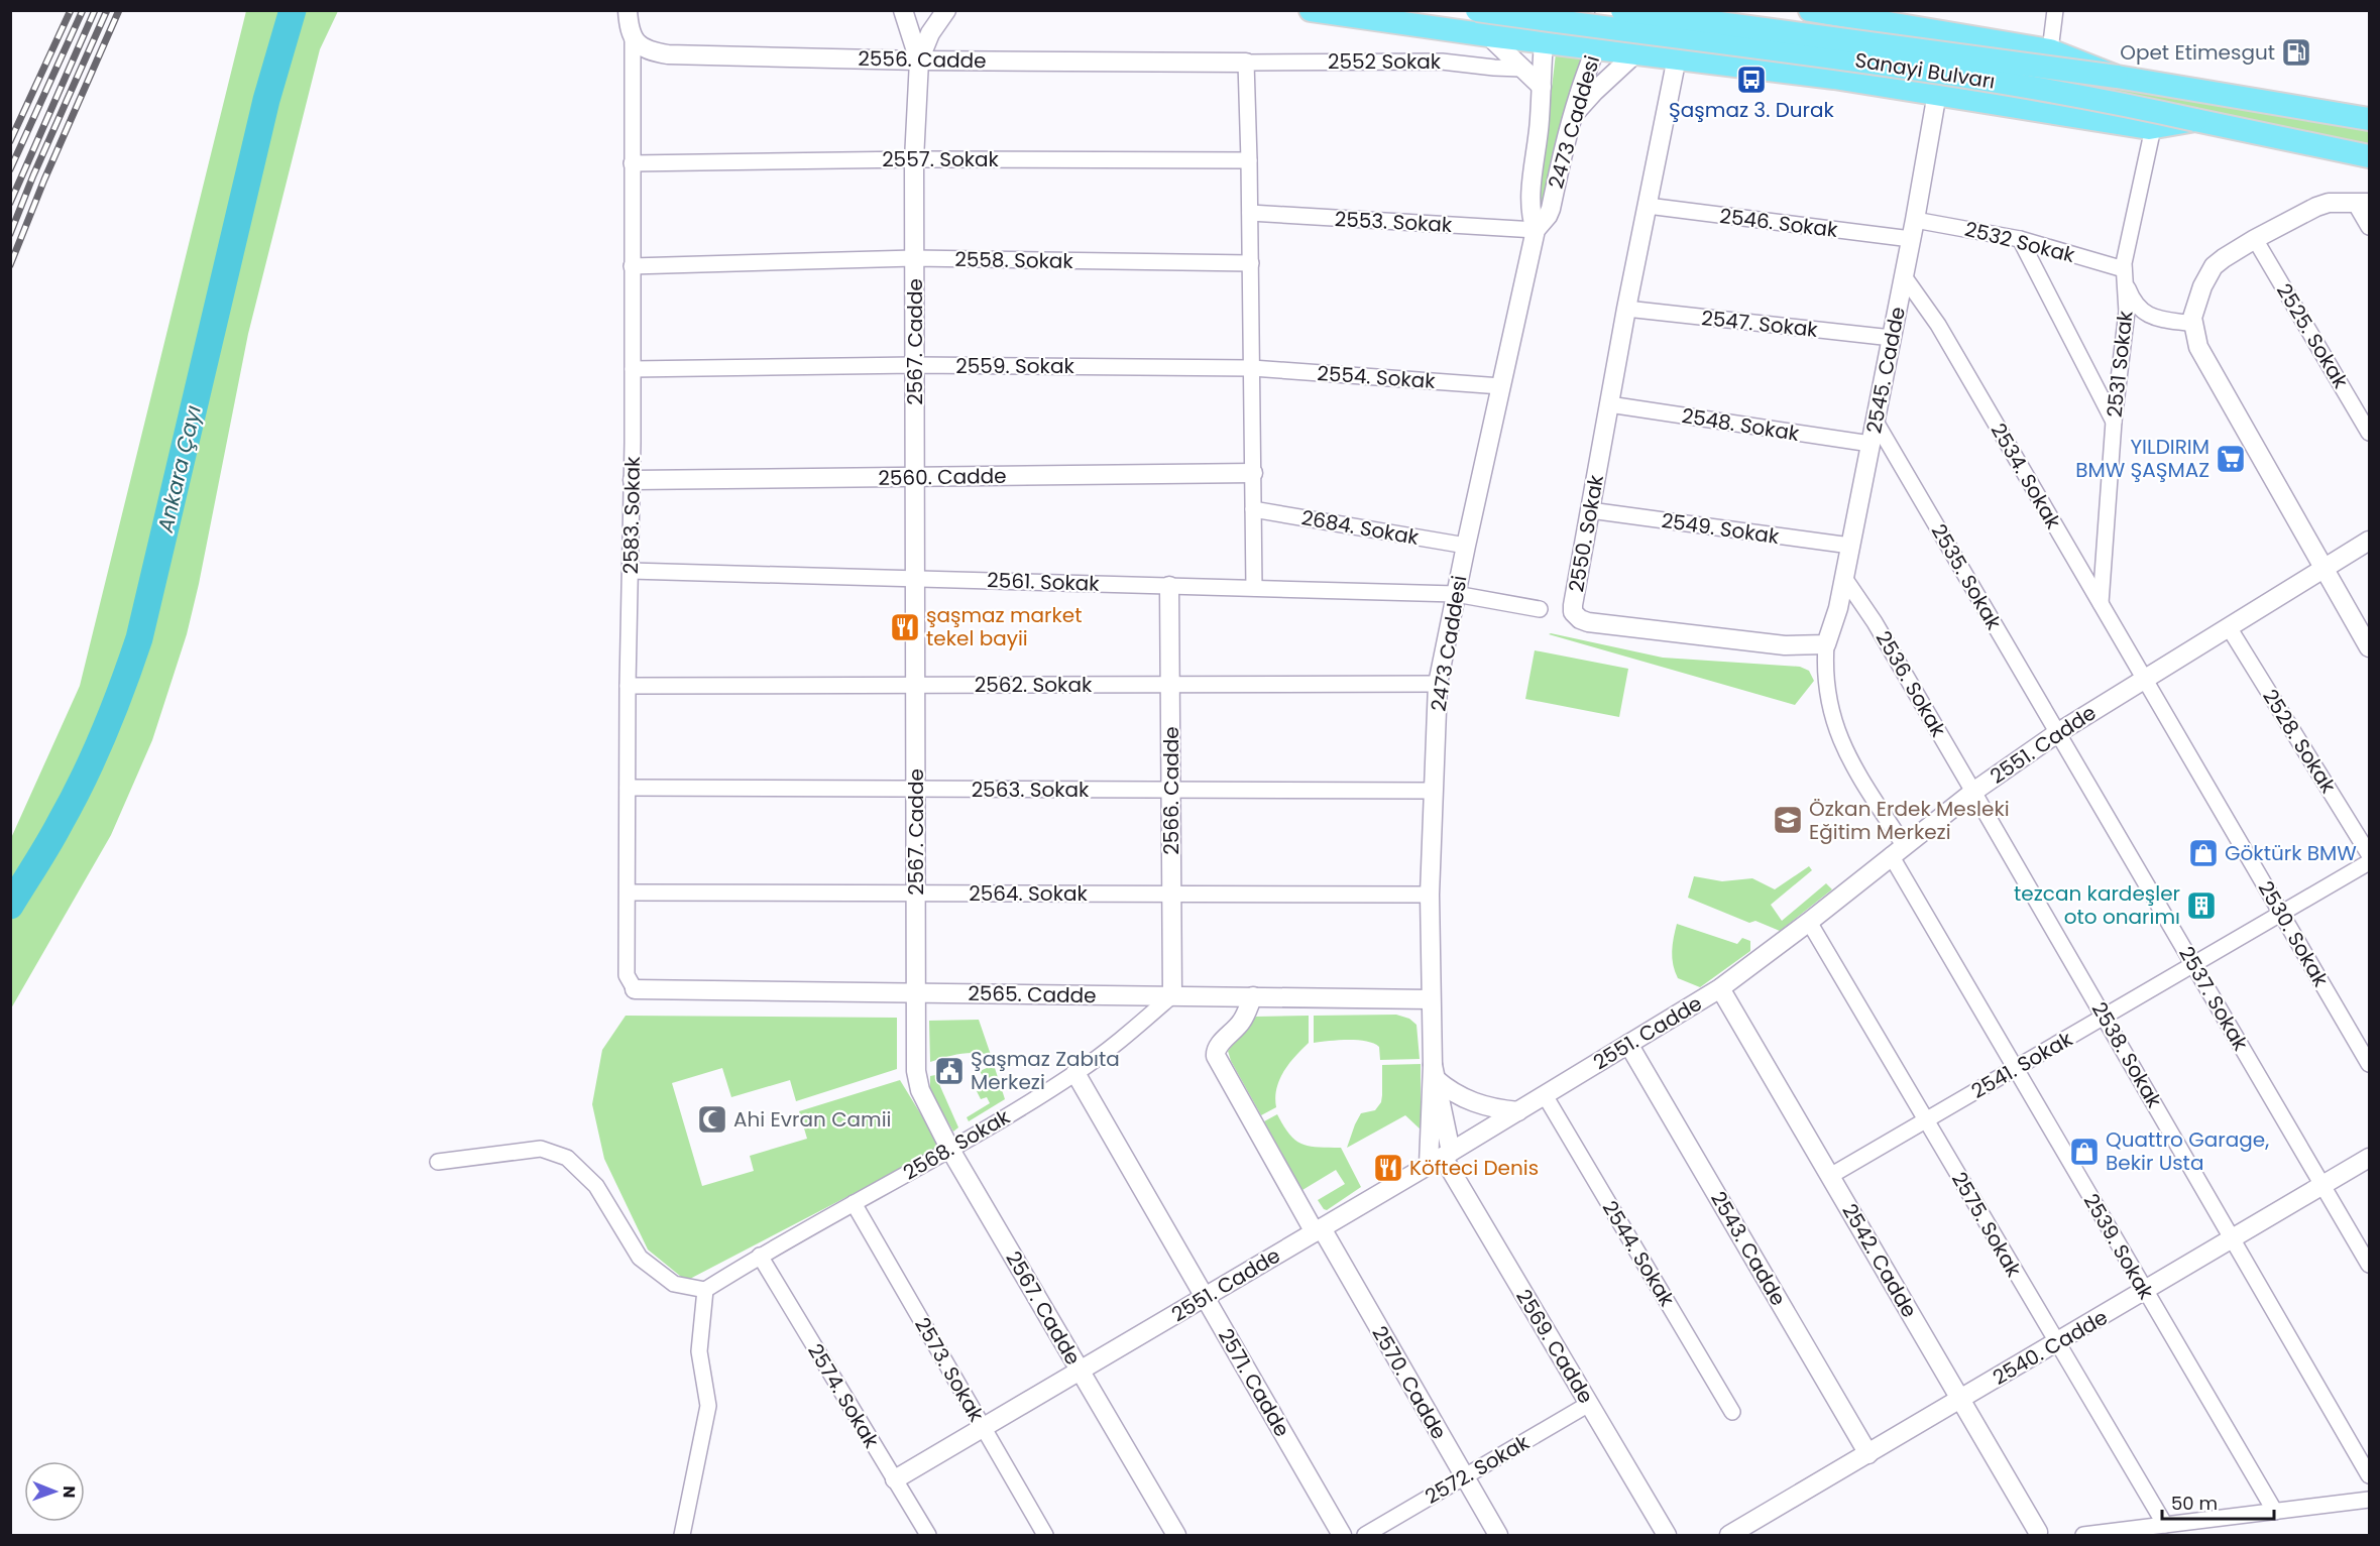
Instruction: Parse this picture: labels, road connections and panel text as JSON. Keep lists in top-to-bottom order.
{
  "streets": {
    "main road": ["Sanayi Bulvarı"],
    "street": [
      "2556. Cadde",
      "2552 Sokak",
      "2473 Caddesi",
      "2557. Sokak",
      "2553. Sokak",
      "2546. Sokak",
      "2532 Sokak",
      "2558. Sokak",
      "2547. Sokak",
      "2525. Sokak",
      "2567. Cadde",
      "2531 Sokak",
      "2559. Sokak",
      "2545. Cadde",
      "2554. Sokak",
      "2548. Sokak",
      "2534. Sokak",
      "2560. Cadde",
      "2583. Sokak",
      "2684. Sokak",
      "2549. Sokak",
      "2550. Sokak",
      "2535. Sokak",
      "2561. Sokak",
      "2536. Sokak",
      "2562. Sokak",
      "2528. Sokak",
      "2551. Cadde",
      "2563. Sokak",
      "2566. Cadde",
      "2564. Sokak",
      "2530. Sokak",
      "2565. Cadde",
      "2537. Sokak",
      "2538. Sokak",
      "2541. Sokak",
      "2568. Sokak",
      "2575. Sokak",
      "2539. Sokak",
      "2543. Cadde",
      "2544. Sokak",
      "2542. Cadde",
      "2569. Cadde",
      "2540. Cadde",
      "2573. Sokak",
      "2571. Cadde",
      "2570. Cadde",
      "2574. Sokak",
      "2572. Sokak"
    ]
  },
  "crossings": [
    ["2556. Cadde", "2552 Sokak"],
    ["2556. Cadde", "2567. Cadde"],
    ["2556. Cadde", "2583. Sokak"],
    ["2473 Caddesi", "2553. Sokak"],
    ["2473 Caddesi", "2554. Sokak"],
    ["2473 Caddesi", "2684. Sokak"],
    ["2473 Caddesi", "2561. Sokak"],
    ["2473 Caddesi", "2562. Sokak"],
    ["2473 Caddesi", "2563. Sokak"],
    ["2473 Caddesi", "2564. Sokak"],
    ["2473 Caddesi", "2565. Cadde"],
    ["2557. Sokak", "2567. Cadde"],
    ["2557. Sokak", "2583. Sokak"],
    ["2546. Sokak", "2545. Cadde"],
    ["2546. Sokak", "2550. Sokak"],
    ["2532 Sokak", "2531 Sokak"],
    ["2532 Sokak", "2545. Cadde"],
    ["2558. Sokak", "2567. Cadde"],
    ["2558. Sokak", "2583. Sokak"],
    ["2547. Sokak", "2545. Cadde"],
    ["2547. Sokak", "2550. Sokak"],
    ["2567. Cadde", "2559. Sokak"],
    ["2567. Cadde", "2560. Cadde"],
    ["2567. Cadde", "2561. Sokak"],
    ["2567. Cadde", "2562. Sokak"],
    ["2567. Cadde", "2551. Cadde"],
    ["2567. Cadde", "2563. Sokak"],
    ["2567. Cadde", "2564. Sokak"],
    ["2567. Cadde", "2565. Cadde"],
    ["2567. Cadde", "2568. Sokak"],
    ["2531 Sokak", "2534. Sokak"],
    ["2559. Sokak", "2554. Sokak"],
    ["2559. Sokak", "2583. Sokak"],
    ["2545. Cadde", "2548. Sokak"],
    ["2545. Cadde", "2534. Sokak"],
    ["2545. Cadde", "2549. Sokak"],
    ["2545. Cadde", "2550. Sokak"],
    ["2545. Cadde", "2535. Sokak"],
    ["2545. Cadde", "2536. Sokak"],
    ["2548. Sokak", "2550. Sokak"],
    ["2534. Sokak", "2551. Cadde"],
    ["2534. Sokak", "2530. Sokak"],
    ["2560. Cadde", "2583. Sokak"],
    ["2583. Sokak", "2561. Sokak"],
    ["2583. Sokak", "2562. Sokak"],
    ["2583. Sokak", "2563. Sokak"],
    ["2583. Sokak", "2564. Sokak"],
    ["2583. Sokak", "2565. Cadde"],
    ["2549. Sokak", "2550. Sokak"],
    ["2535. Sokak", "2551. Cadde"],
    ["2535. Sokak", "2537. Sokak"],
    ["2561. Sokak", "2566. Cadde"],
    ["2536. Sokak", "2551. Cadde"],
    ["2536. Sokak", "2538. Sokak"],
    ["2562. Sokak", "2566. Cadde"],
    ["2528. Sokak", "2551. Cadde"],
    ["2551. Cadde", "2530. Sokak"],
    ["2551. Cadde", "2537. Sokak"],
    ["2551. Cadde", "2538. Sokak"],
    ["2551. Cadde", "2575. Sokak"],
    ["2551. Cadde", "2539. Sokak"],
    ["2551. Cadde", "2543. Cadde"],
    ["2551. Cadde", "2544. Sokak"],
    ["2551. Cadde", "2542. Cadde"],
    ["2551. Cadde", "2569. Cadde"],
    ["2551. Cadde", "2573. Sokak"],
    ["2551. Cadde", "2571. Cadde"],
    ["2551. Cadde", "2570. Cadde"],
    ["2551. Cadde", "2574. Sokak"],
    ["2563. Sokak", "2566. Cadde"],
    ["2566. Cadde", "2564. Sokak"],
    ["2566. Cadde", "2565. Cadde"],
    ["2566. Cadde", "2568. Sokak"],
    ["2530. Sokak", "2541. Sokak"],
    ["2565. Cadde", "2568. Sokak"],
    ["2565. Cadde", "2570. Cadde"],
    ["2537. Sokak", "2541. Sokak"],
    ["2537. Sokak", "2540. Cadde"],
    ["2538. Sokak", "2541. Sokak"],
    ["2538. Sokak", "2540. Cadde"],
    ["2541. Sokak", "2575. Sokak"],
    ["2541. Sokak", "2539. Sokak"],
    ["2541. Sokak", "2542. Cadde"],
    ["2568. Sokak", "2573. Sokak"],
    ["2568. Sokak", "2571. Cadde"],
    ["2568. Sokak", "2574. Sokak"],
    ["2575. Sokak", "2540. Cadde"],
    ["2539. Sokak", "2540. Cadde"],
    ["2543. Cadde", "2540. Cadde"],
    ["2542. Cadde", "2540. Cadde"],
    ["2569. Cadde", "2572. Sokak"],
    ["2570. Cadde", "2572. Sokak"]
  ],
  "water": ["Ankara Çayı"],
  "places": {
    "fuel station": ["Opet Etimesgut"],
    "bus stop": ["Şaşmaz 3. Durak"],
    "supermarket": ["YILDIRIM BMW ŞAŞMAZ"],
    "restaurant": ["şaşmaz market tekel bayii", "Köfteci Denis"],
    "school or university": ["Özkan Erdek Mesleki Eğitim Merkezi"],
    "shop": ["Göktürk BMW", "Quattro Garage, Bekir Usta"],
    "building": ["tezcan kardeşler oto onarımı"],
    "public building": ["Şaşmaz Zabıta Merkezi"],
    "mosque": ["Ahi Evran Camii"]
  },
  "scale_bar": "50 m",
  "north": "right"
}
